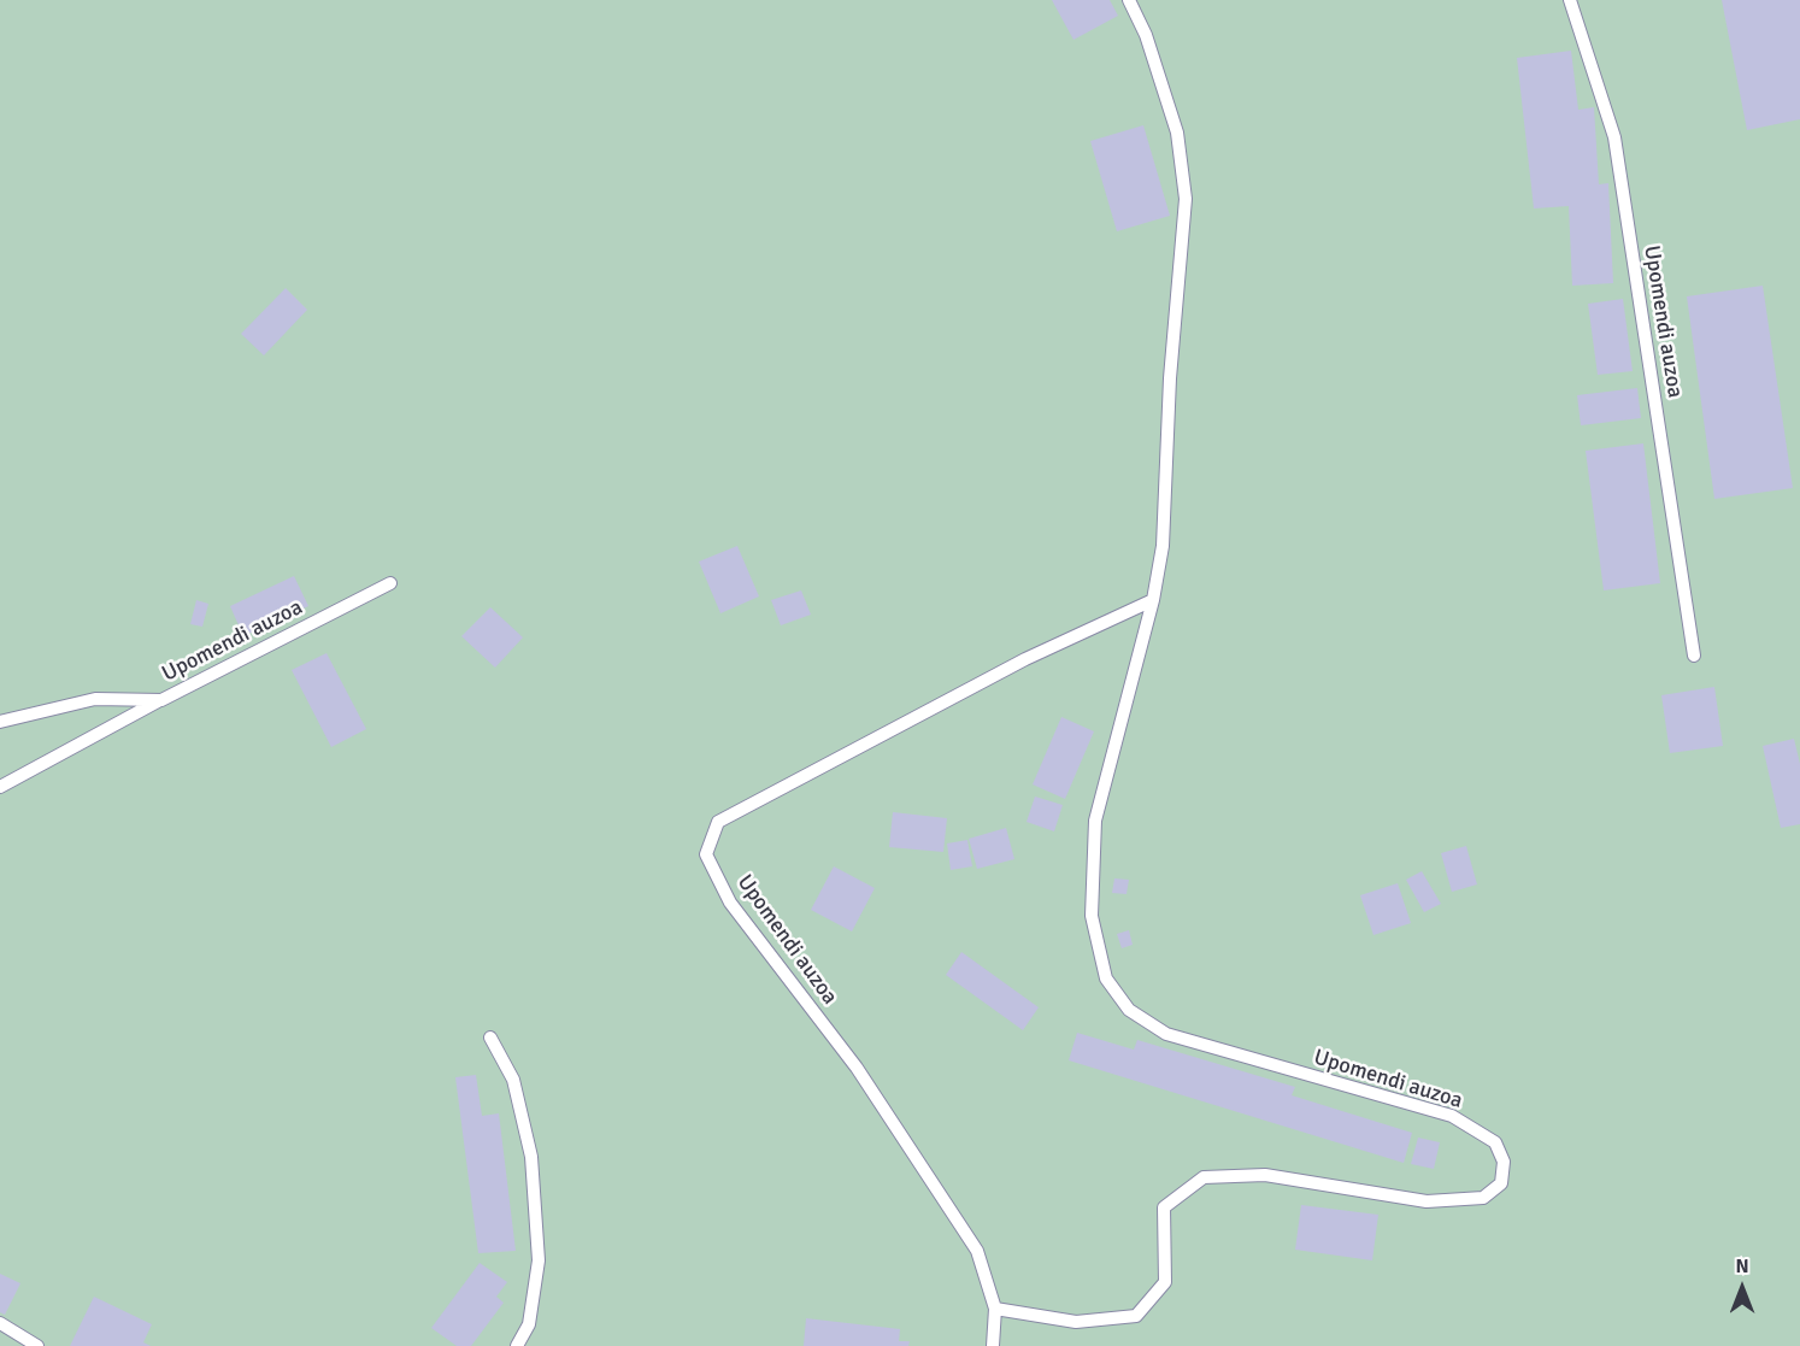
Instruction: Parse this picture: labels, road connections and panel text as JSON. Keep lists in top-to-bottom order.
{
  "streets": {
    "lane": ["Upomendi auzoa"]
  },
  "north": "top"
}
